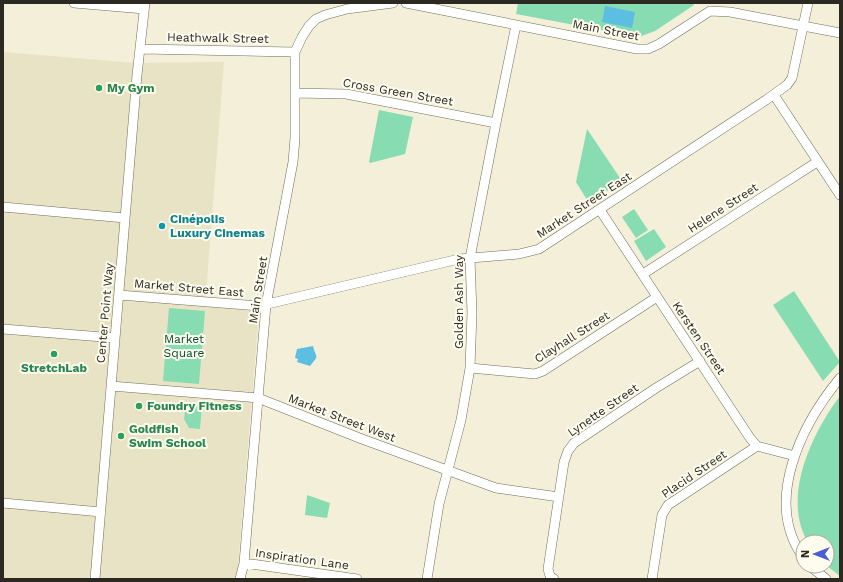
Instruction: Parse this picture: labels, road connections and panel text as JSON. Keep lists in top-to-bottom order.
{
  "streets": {
    "street": [
      "Main Street",
      "Heathwalk Street",
      "Cross Green Street",
      "Market Street East",
      "Helene Street",
      "Golden Ash Way",
      "Center Point Way",
      "Clayhall Street",
      "Kersten Street",
      "Lynette Street",
      "Market Street West",
      "Placid Street",
      "Inspiration Lane"
    ]
  },
  "crossings": [
    ["Main Street", "Heathwalk Street"],
    ["Main Street", "Cross Green Street"],
    ["Main Street", "Market Street East"],
    ["Main Street", "Golden Ash Way"],
    ["Main Street", "Market Street West"],
    ["Main Street", "Inspiration Lane"],
    ["Heathwalk Street", "Center Point Way"],
    ["Cross Green Street", "Golden Ash Way"],
    ["Market Street East", "Golden Ash Way"],
    ["Market Street East", "Center Point Way"],
    ["Market Street East", "Kersten Street"],
    ["Helene Street", "Kersten Street"],
    ["Golden Ash Way", "Clayhall Street"],
    ["Golden Ash Way", "Market Street West"],
    ["Center Point Way", "Market Street West"],
    ["Clayhall Street", "Kersten Street"],
    ["Kersten Street", "Lynette Street"],
    ["Kersten Street", "Placid Street"],
    ["Lynette Street", "Market Street West"]
  ],
  "parks": ["Market Square"],
  "places": [
    "My Gym",
    "Cinépolis Luxury Cinemas",
    "StretchLab",
    "Foundry Fitness",
    "Goldfish Swim School"
  ],
  "north": "left"
}
